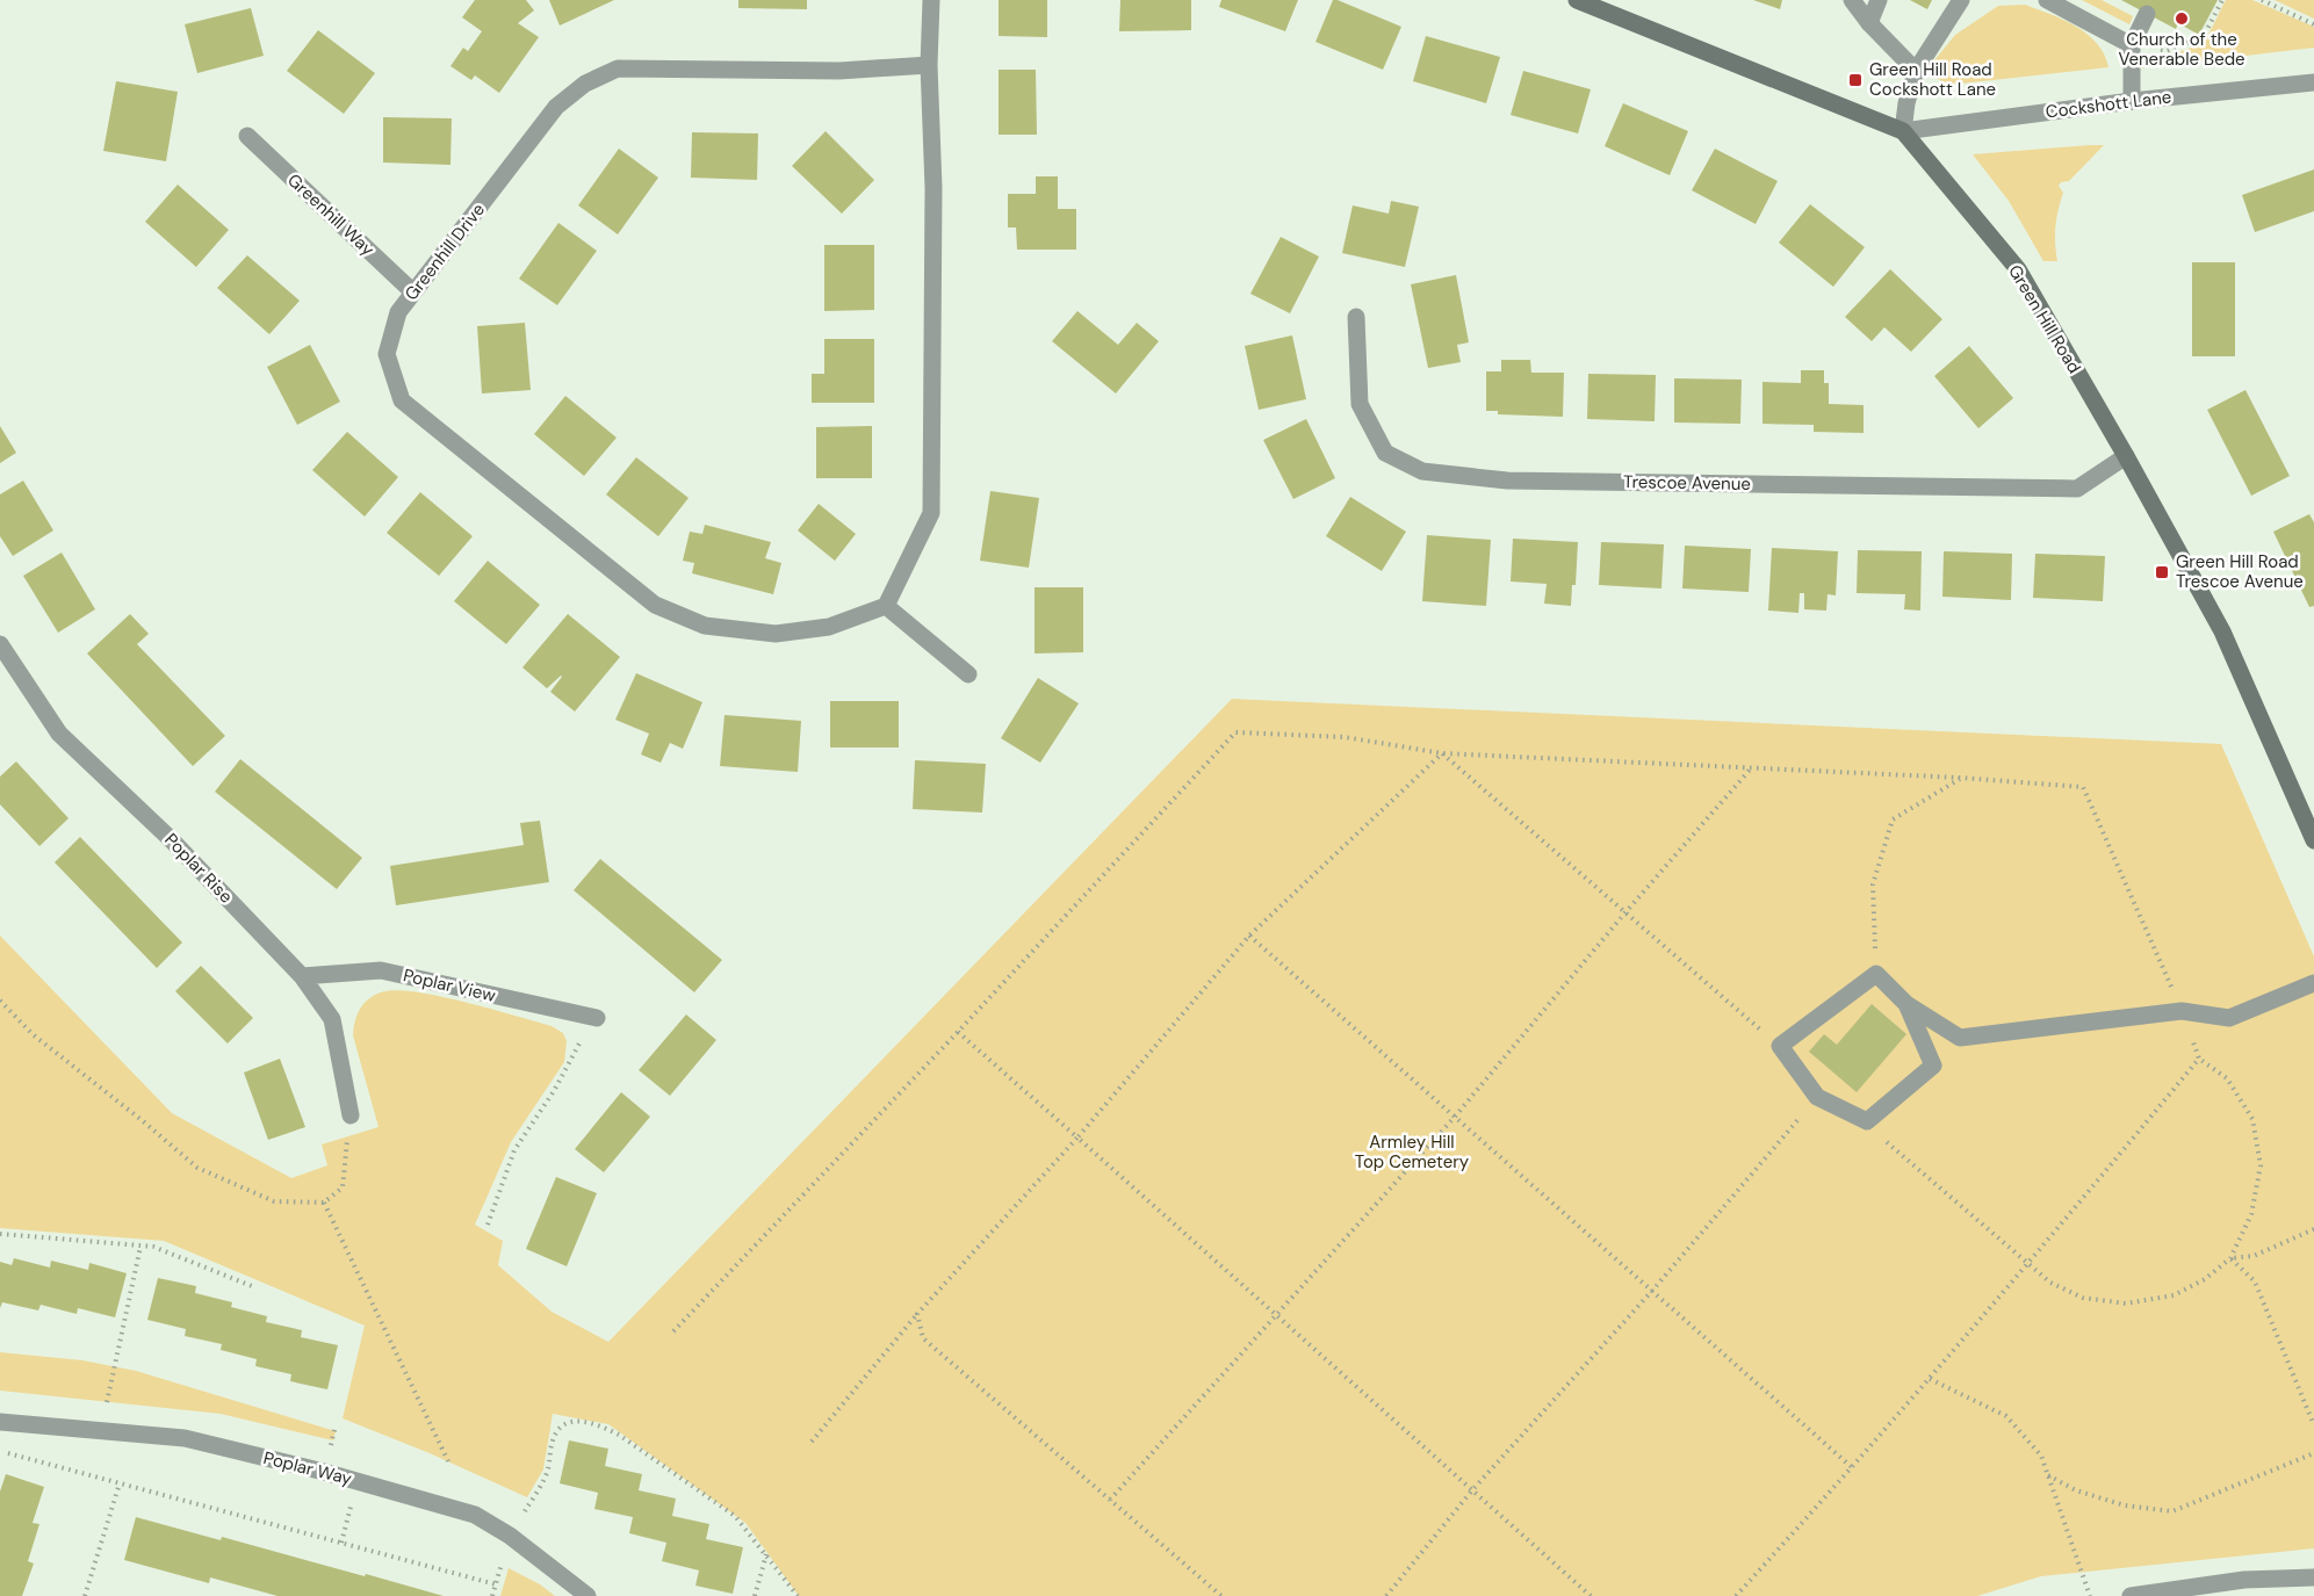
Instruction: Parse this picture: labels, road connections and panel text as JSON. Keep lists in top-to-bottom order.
{
  "streets": {
    "street": [
      "Cockshott Lane",
      "Greenhill Way",
      "Greenhill Drive",
      "Green Hill Road",
      "Trescoe Avenue",
      "Poplar Rise",
      "Poplar View",
      "Poplar Way"
    ]
  },
  "crossings": [
    ["Cockshott Lane", "Green Hill Road"],
    ["Greenhill Way", "Greenhill Drive"],
    ["Green Hill Road", "Trescoe Avenue"],
    ["Poplar Rise", "Poplar View"]
  ],
  "parks": ["Armley Hill Top Cemetery"],
  "places": {
    "other": ["Church of the Venerable Bede"],
    "transit": ["Green Hill Road Cockshott Lane", "Green Hill Road Trescoe Avenue"]
  }
}
